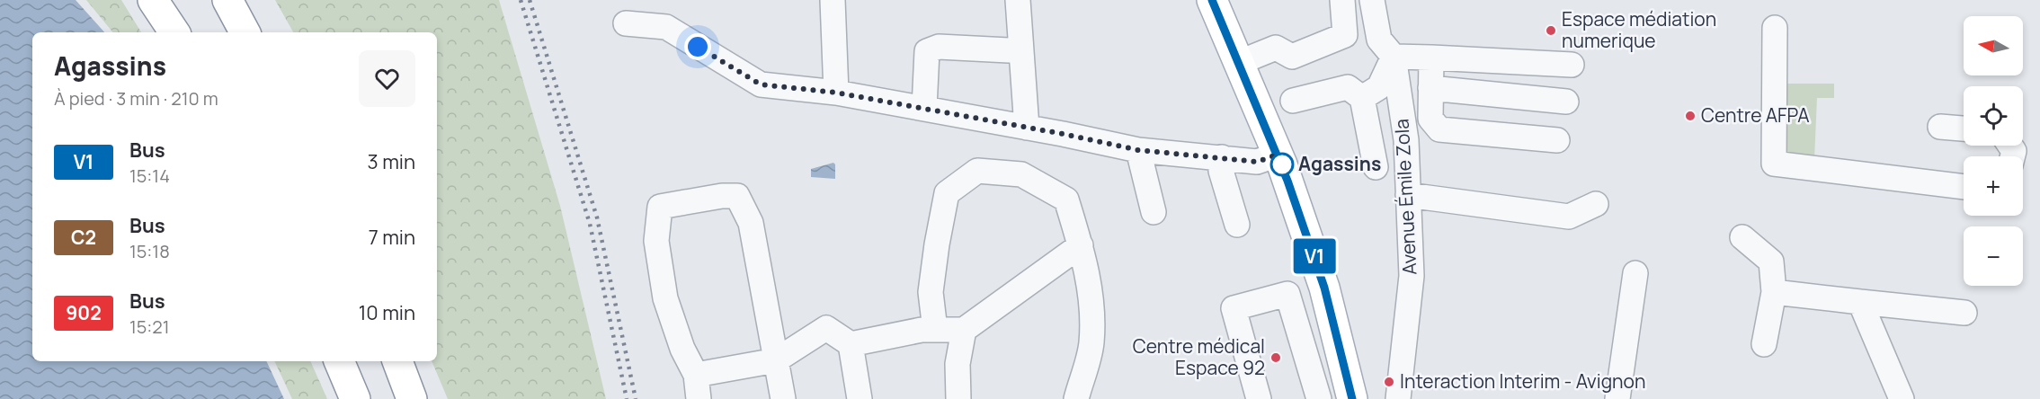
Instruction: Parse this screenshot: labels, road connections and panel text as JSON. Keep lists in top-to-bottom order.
{
  "streets": {
    "street": ["Avenue Émile Zola"]
  },
  "places": [
    "Espace médiation numerique",
    "Centre AFPA",
    "Agassins",
    "Centre médical Espace 92",
    "Interaction Interim - Avignon"
  ],
  "lines": ["bus line V1"],
  "north": "left",
  "page": {
    "on_map": "V1",
    "map_buttons": ["+", "−"],
    "heading": ["Agassins", "À pied · 3 min · 210 m"],
    "list": [
      {
        "mark": "V1",
        "name": "Bus",
        "note": "15:14",
        "value": "3 min"
      },
      {
        "mark": "C2",
        "name": "Bus",
        "note": "15:18",
        "value": "7 min"
      },
      {
        "mark": "902",
        "name": "Bus",
        "note": "15:21",
        "value": "10 min"
      }
    ]
  }
}
